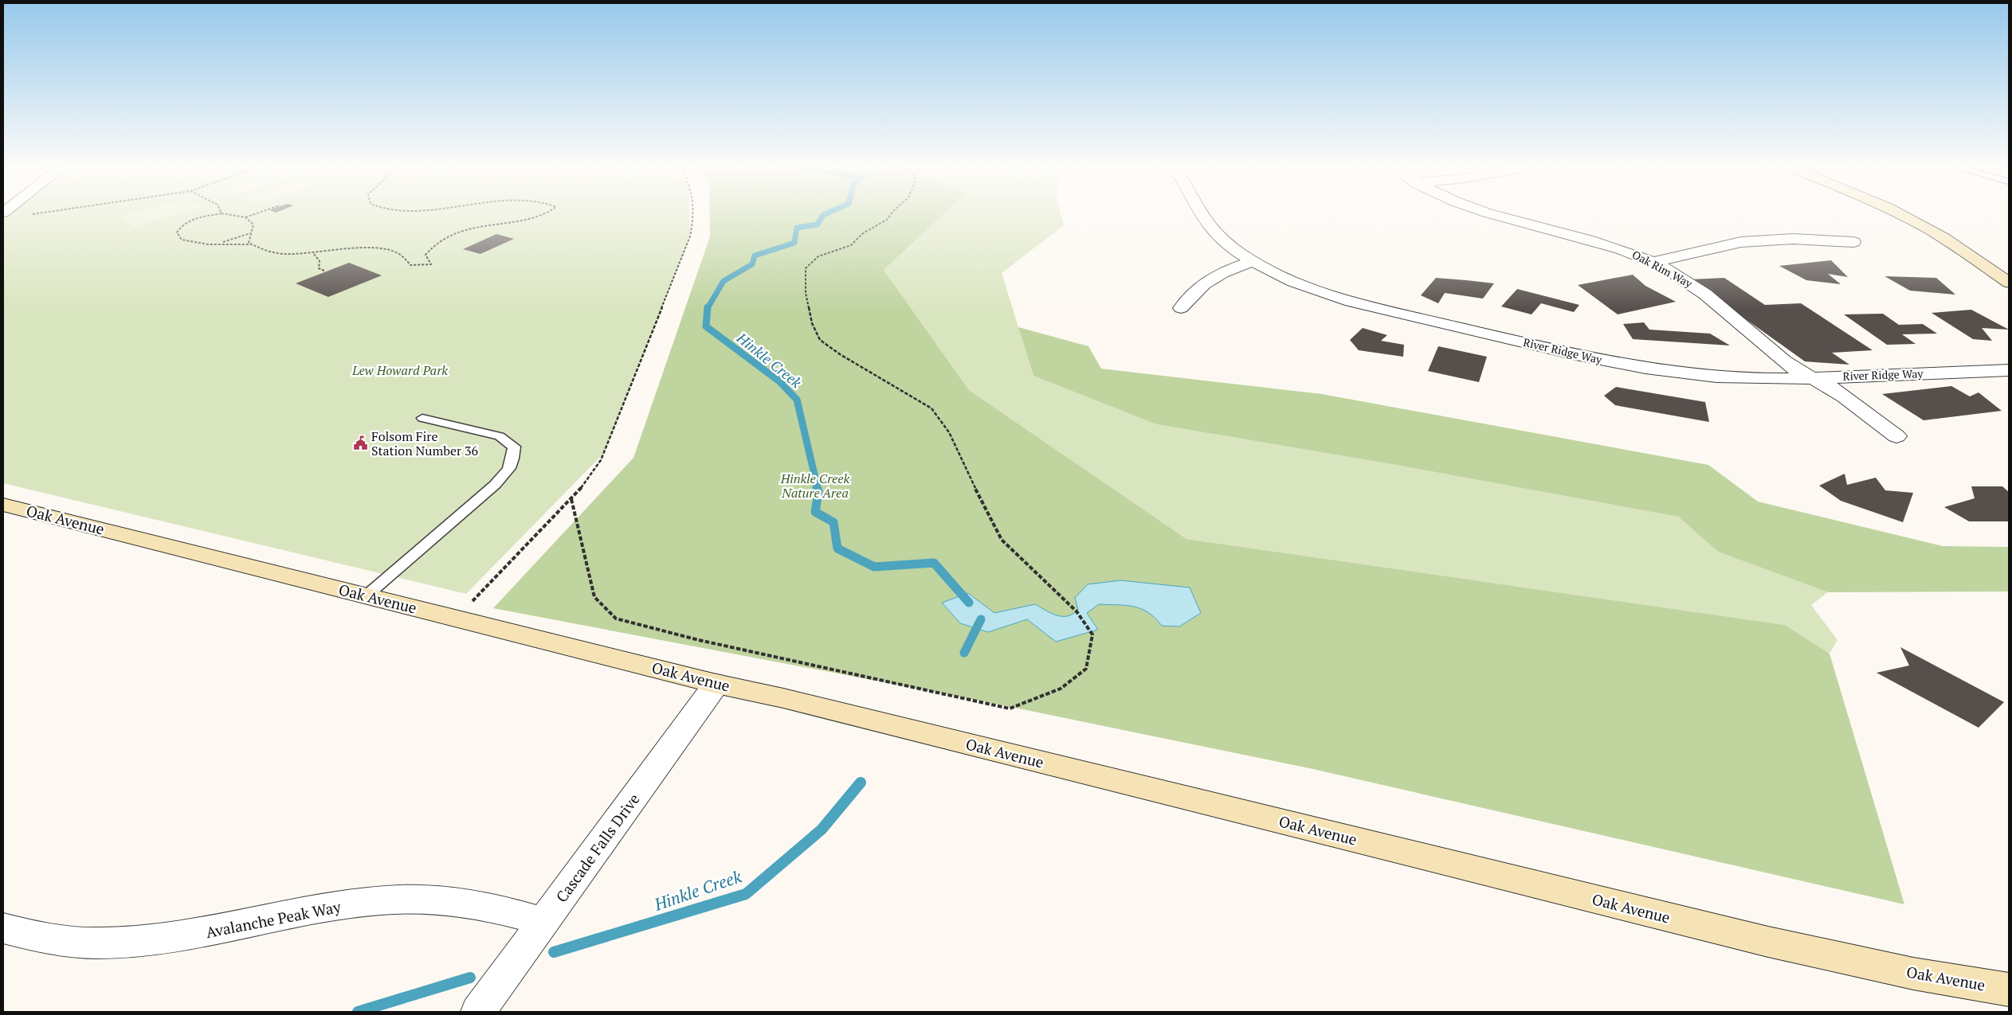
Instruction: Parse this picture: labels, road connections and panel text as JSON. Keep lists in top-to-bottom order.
{
  "streets": {
    "main road": ["Oak Avenue"],
    "street": [
      "Oak Rim Way",
      "River Ridge Way",
      "Cascade Falls Drive",
      "Avalanche Peak Way"
    ]
  },
  "crossings": [
    ["Oak Rim Way", "River Ridge Way"],
    ["Oak Avenue", "Cascade Falls Drive"],
    ["Cascade Falls Drive", "Avalanche Peak Way"]
  ],
  "water": ["Hinkle Creek"],
  "parks": ["Lew Howard Park", "Hinkle Creek Nature Area"],
  "places": {
    "public building": ["Folsom Fire Station Number 36"]
  }
}
